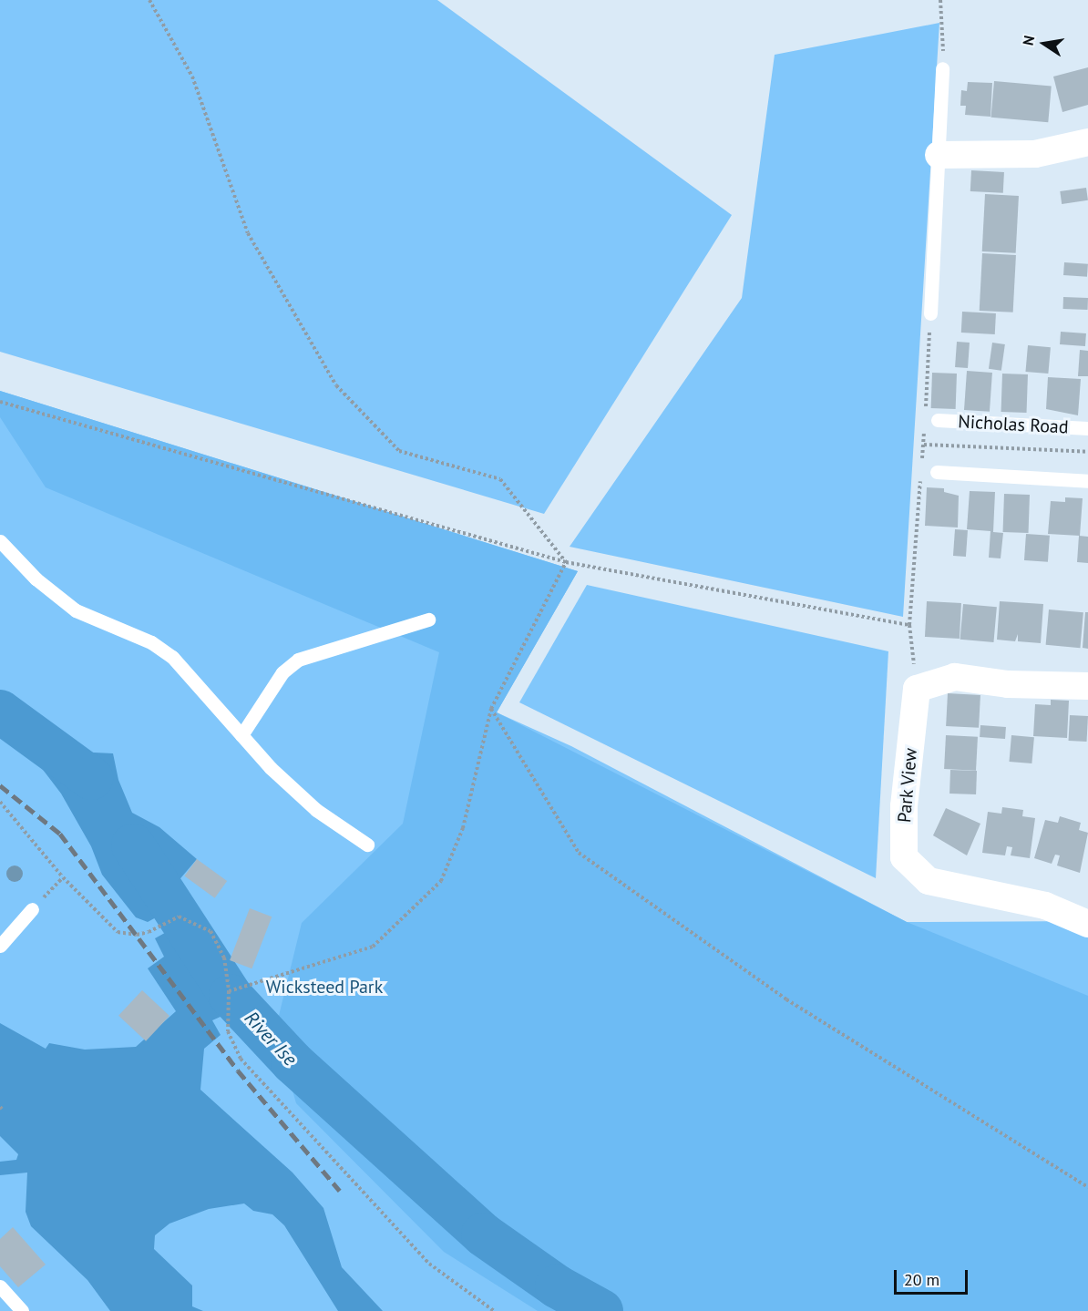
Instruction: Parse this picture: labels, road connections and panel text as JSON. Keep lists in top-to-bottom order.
{
  "streets": {
    "street": ["Park View"],
    "lane": ["Nicholas Road"]
  },
  "water": ["River Ise"],
  "parks": ["Wicksteed Park"],
  "scale_bar": "20 m",
  "north": "left"
}
